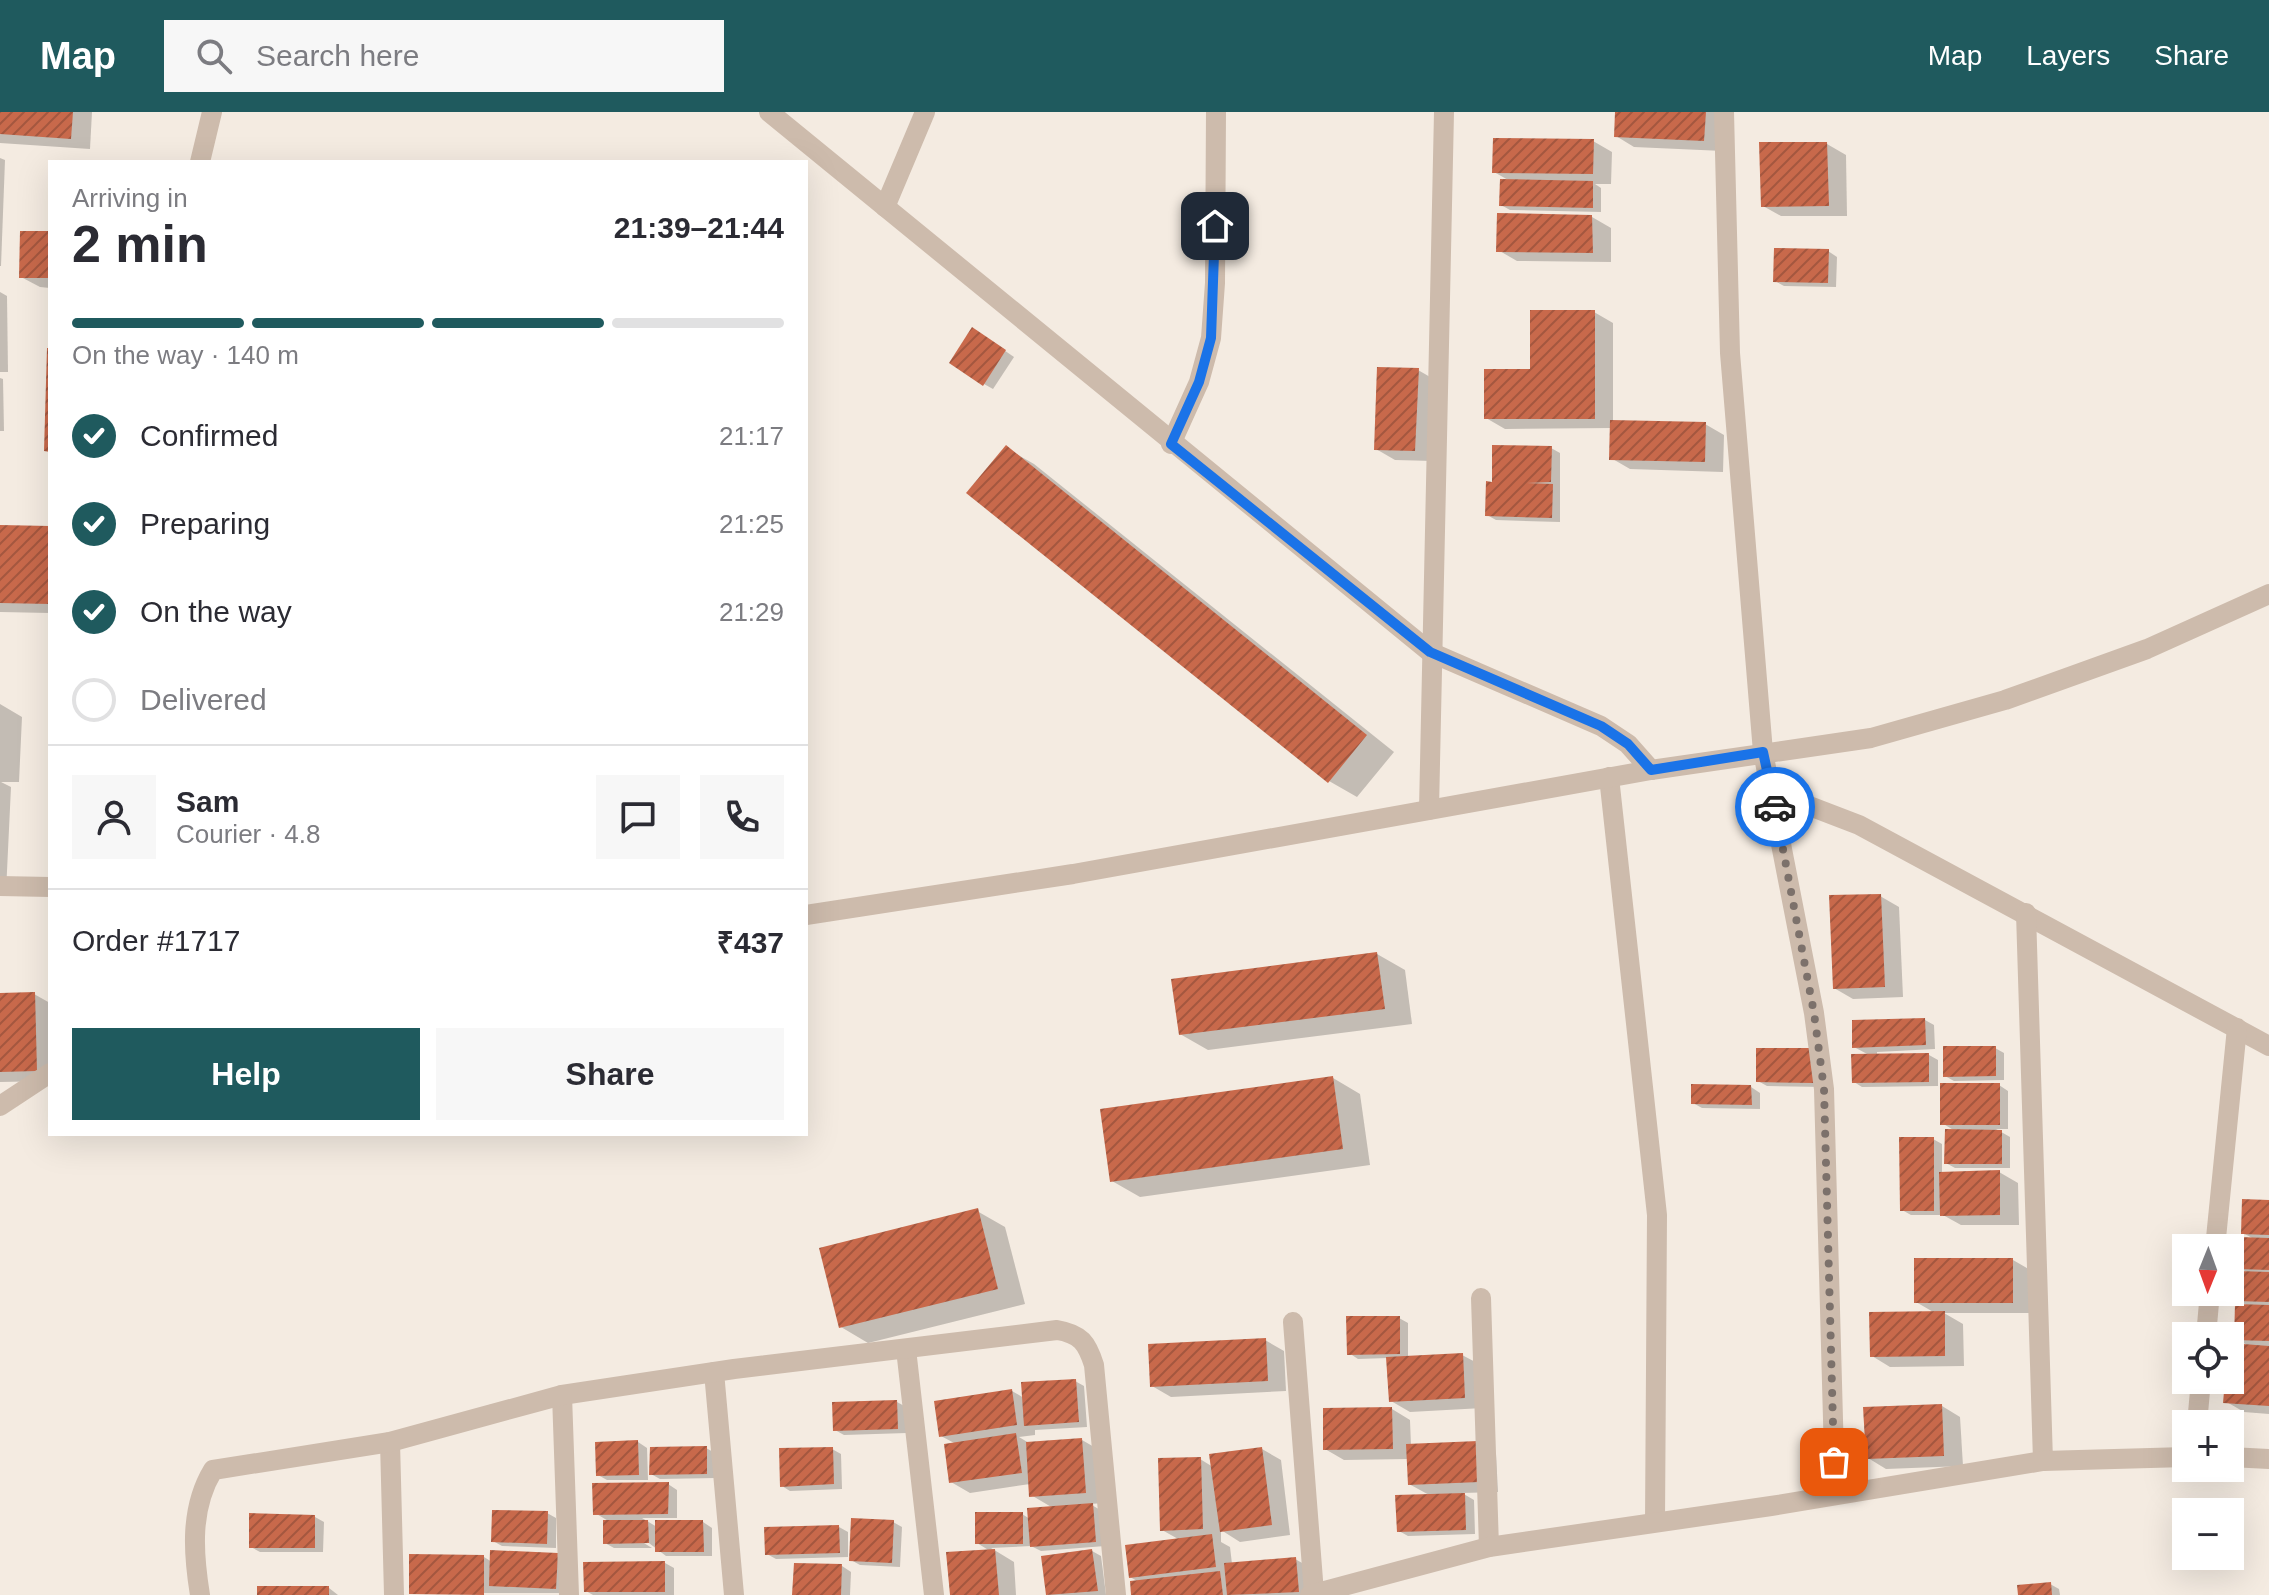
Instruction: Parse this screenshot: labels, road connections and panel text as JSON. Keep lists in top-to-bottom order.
{
  "north": "bottom",
  "page": {
    "header": "Map",
    "search": "Search here",
    "nav": ["Map", "Layers", "Share"],
    "heading": ["2 min", "Arriving in", "21:39–21:44"],
    "panel": [
      "Sam",
      "Courier · 4.8",
      "Order #1717",
      "₹437"
    ],
    "bar": "On the way · 140 m",
    "list": [
      ["Confirmed", "21:17"],
      ["Preparing", "21:25"],
      ["On the way", "21:29"],
      "Delivered"
    ],
    "buttons": ["Help", "Share"],
    "map_buttons": ["+", "−"]
  }
}
